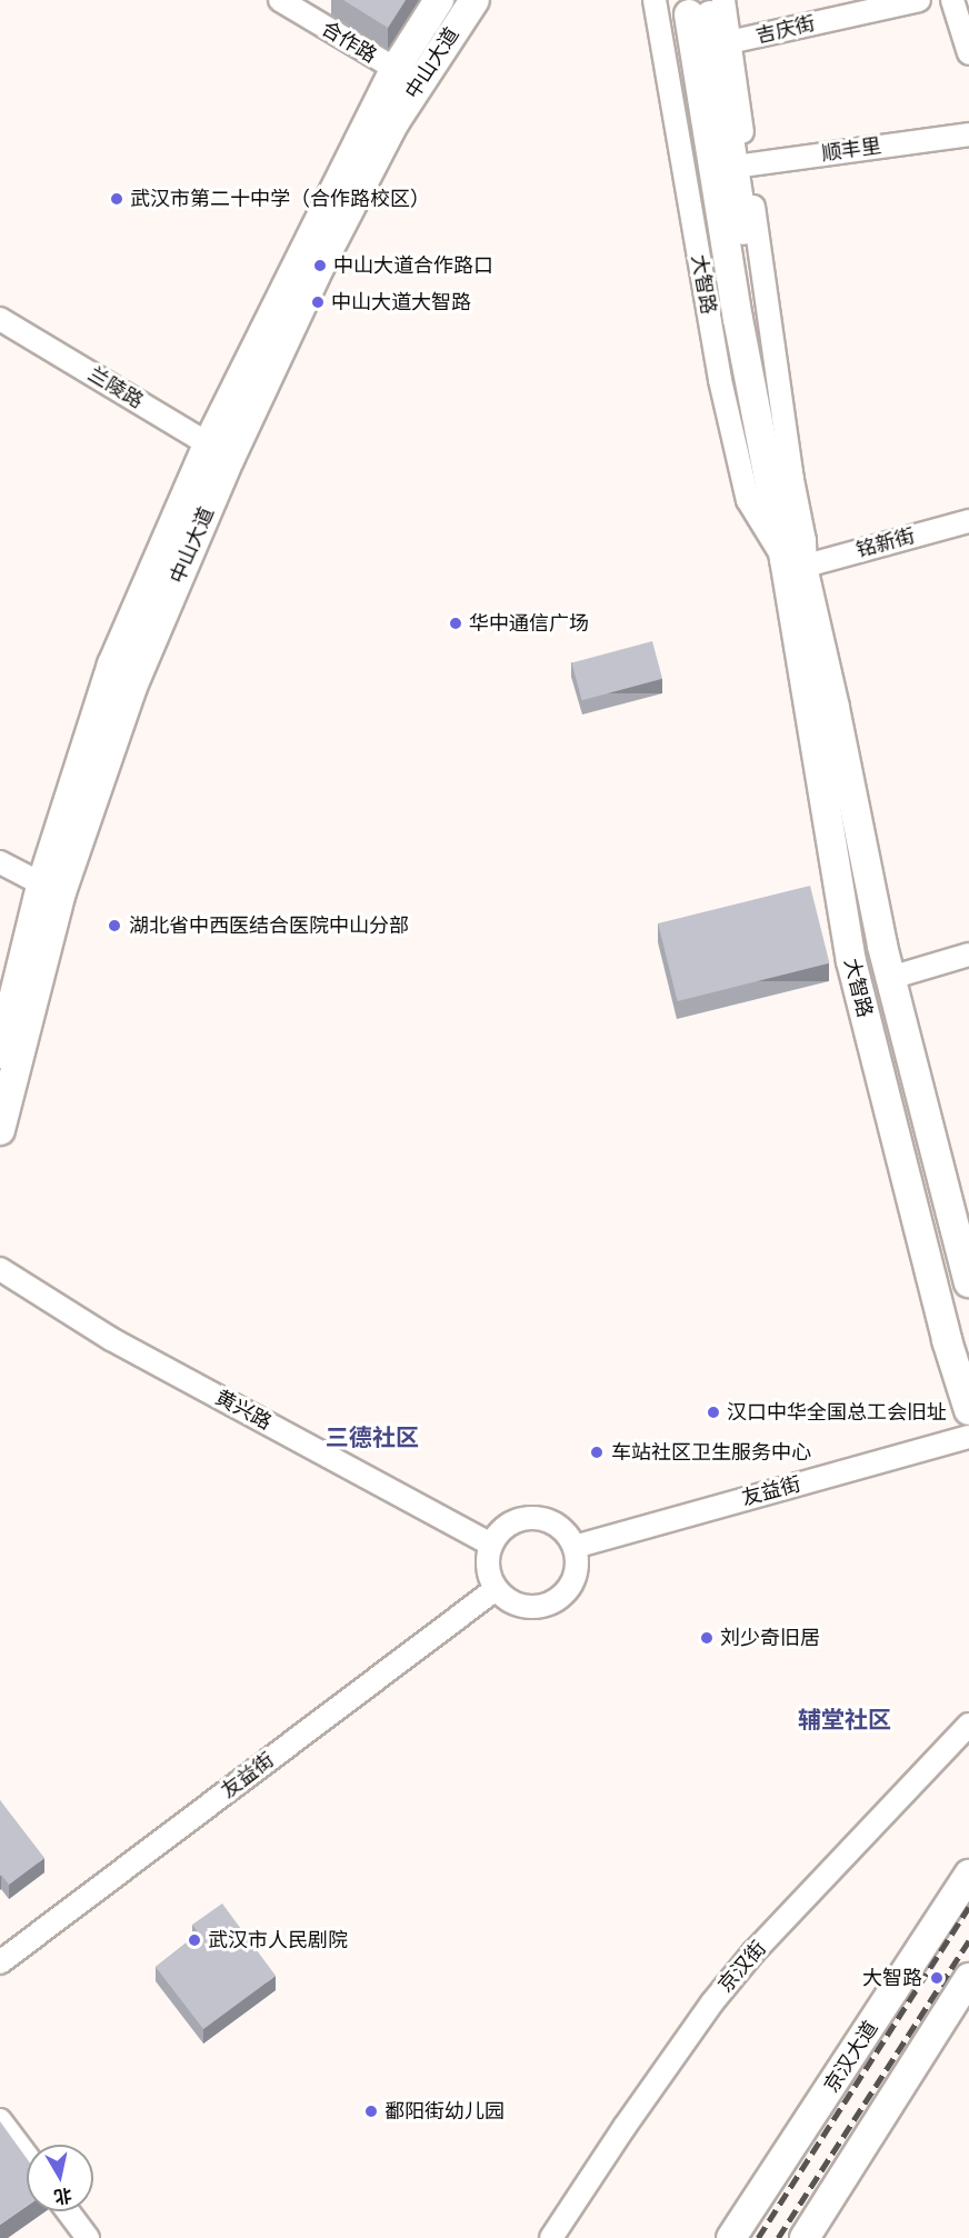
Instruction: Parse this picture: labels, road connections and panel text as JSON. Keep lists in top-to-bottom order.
{
  "streets": {
    "main road": ["中山大道", "大智路", "京汉大道"],
    "street": [
      "吉庆街",
      "合作路",
      "顺丰里",
      "兰陵路",
      "铭新街",
      "黄兴路",
      "友益街",
      "京汉街"
    ]
  },
  "crossings": [
    ["吉庆街", "大智路"],
    ["合作路", "中山大道"],
    ["中山大道", "兰陵路"],
    ["顺丰里", "大智路"],
    ["大智路", "铭新街"],
    ["黄兴路", "友益街"]
  ],
  "districts": ["三德社区", "辅堂社区"],
  "places": [
    "武汉市第二十中学（合作路校区）",
    "中山大道合作路口",
    "中山大道大智路",
    "华中通信广场",
    "湖北省中西医结合医院中山分部",
    "汉口中华全国总工会旧址",
    "车站社区卫生服务中心",
    "刘少奇旧居",
    "武汉市人民剧院",
    "大智路",
    "鄱阳街幼儿园"
  ],
  "north": "bottom"
}
